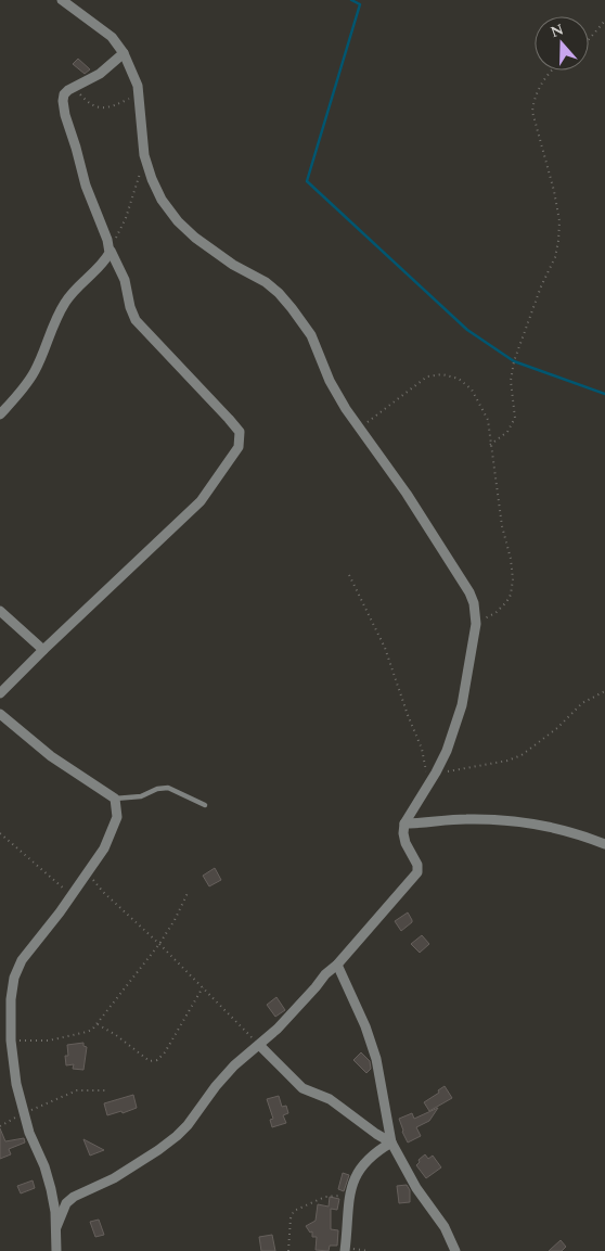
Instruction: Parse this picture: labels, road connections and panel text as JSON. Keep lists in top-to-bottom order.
{
  "north": "top"
}
